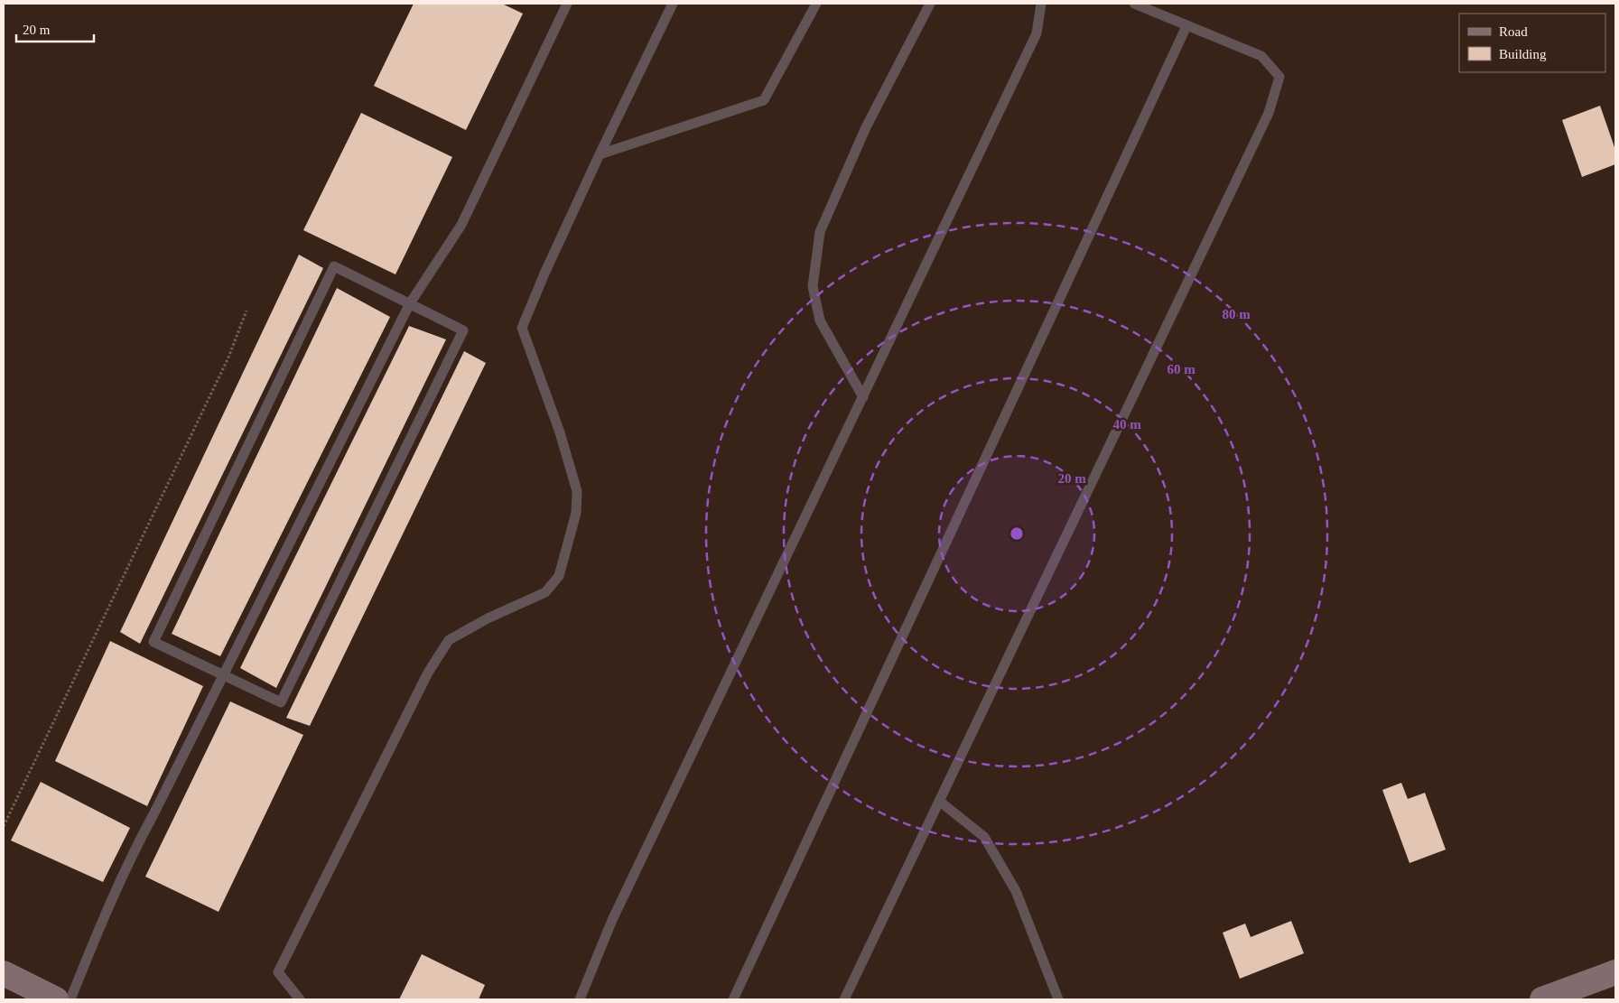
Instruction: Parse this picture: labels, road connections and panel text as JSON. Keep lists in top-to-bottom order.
{
  "legend": ["Road", "Building"],
  "scale_bar": "20 m",
  "rings": [
    "80 m",
    "60 m",
    "40 m",
    "20 m"
  ]
}
